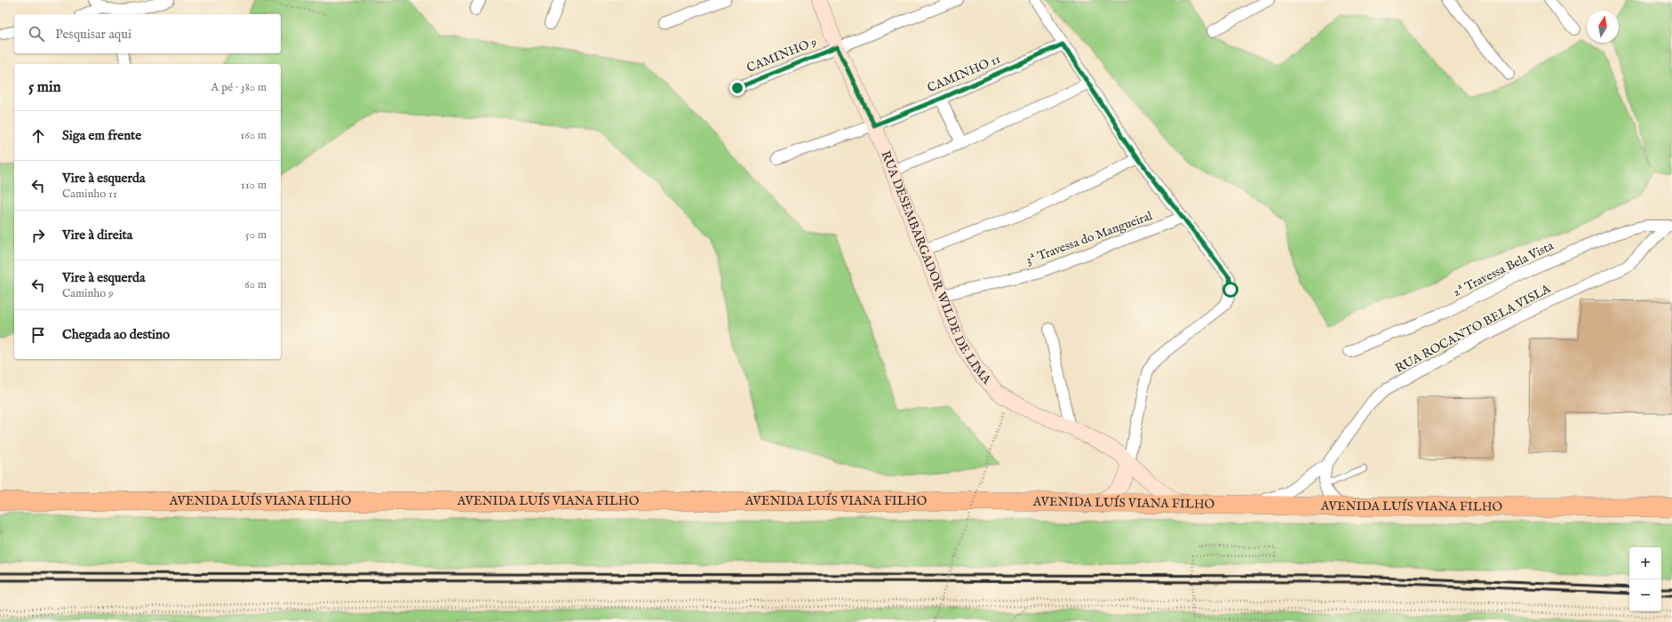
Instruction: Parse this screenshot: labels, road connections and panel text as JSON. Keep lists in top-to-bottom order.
{
  "streets": {
    "highway": ["AVENIDA LUÍS VIANA FILHO"],
    "main road": ["RUA DESEMBARGADOR WILDE DE LIMA"],
    "street": [
      "CAMINHO 9",
      "CAMINHO 11",
      "3ª Travessa do Mangueiral",
      "2ª Travessa Bela Vista",
      "RUA ROCANTO BELA VISLA"
    ]
  },
  "crossings": [
    ["CAMINHO 9", "RUA DESEMBARGADOR WILDE DE LIMA"],
    ["CAMINHO 11", "RUA DESEMBARGADOR WILDE DE LIMA"],
    ["3ª Travessa do Mangueiral", "RUA DESEMBARGADOR WILDE DE LIMA"],
    ["RUA DESEMBARGADOR WILDE DE LIMA", "AVENIDA LUÍS VIANA FILHO"],
    ["2ª Travessa Bela Vista", "RUA ROCANTO BELA VISLA"],
    ["RUA ROCANTO BELA VISLA", "AVENIDA LUÍS VIANA FILHO"]
  ],
  "north": "top",
  "page": {
    "search": "Pesquisar aqui",
    "heading": ["5 min", "A pé · 380 m"],
    "list": [
      ["Siga em frente", "160 m"],
      ["Vire à esquerda", "Caminho 11", "110 m"],
      ["Vire à direita", "50 m"],
      ["Vire à esquerda", "Caminho 9", "60 m"],
      "Chegada ao destino"
    ],
    "map_buttons": ["+", "−"]
  }
}
